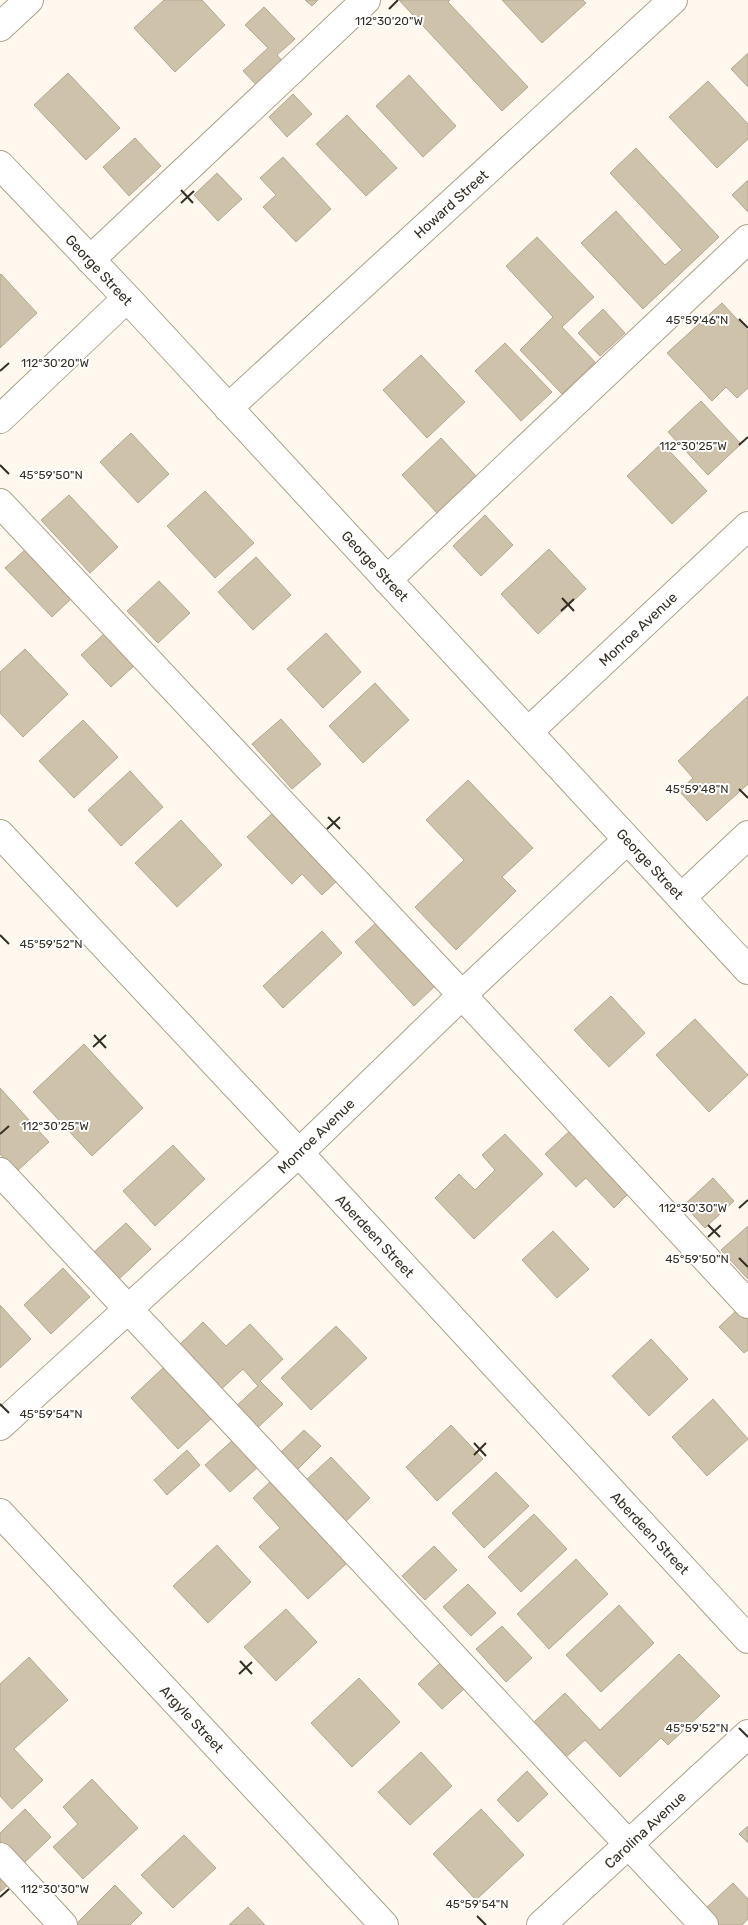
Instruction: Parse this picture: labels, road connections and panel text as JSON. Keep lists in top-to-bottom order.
{
  "streets": {
    "street": [
      "Howard Street",
      "George Street",
      "Monroe Avenue",
      "Aberdeen Street",
      "Argyle Street",
      "Carolina Avenue"
    ]
  },
  "crossings": [
    ["Howard Street", "George Street"],
    ["George Street", "Monroe Avenue"],
    ["Monroe Avenue", "Aberdeen Street"]
  ],
  "coordinates": [
    "112°30'20\"W",
    "45°59'46\"N",
    "112°30'25\"W",
    "45°59'50\"N",
    "45°59'48\"N",
    "45°59'52\"N",
    "112°30'30\"W",
    "45°59'54\"N"
  ]
}
